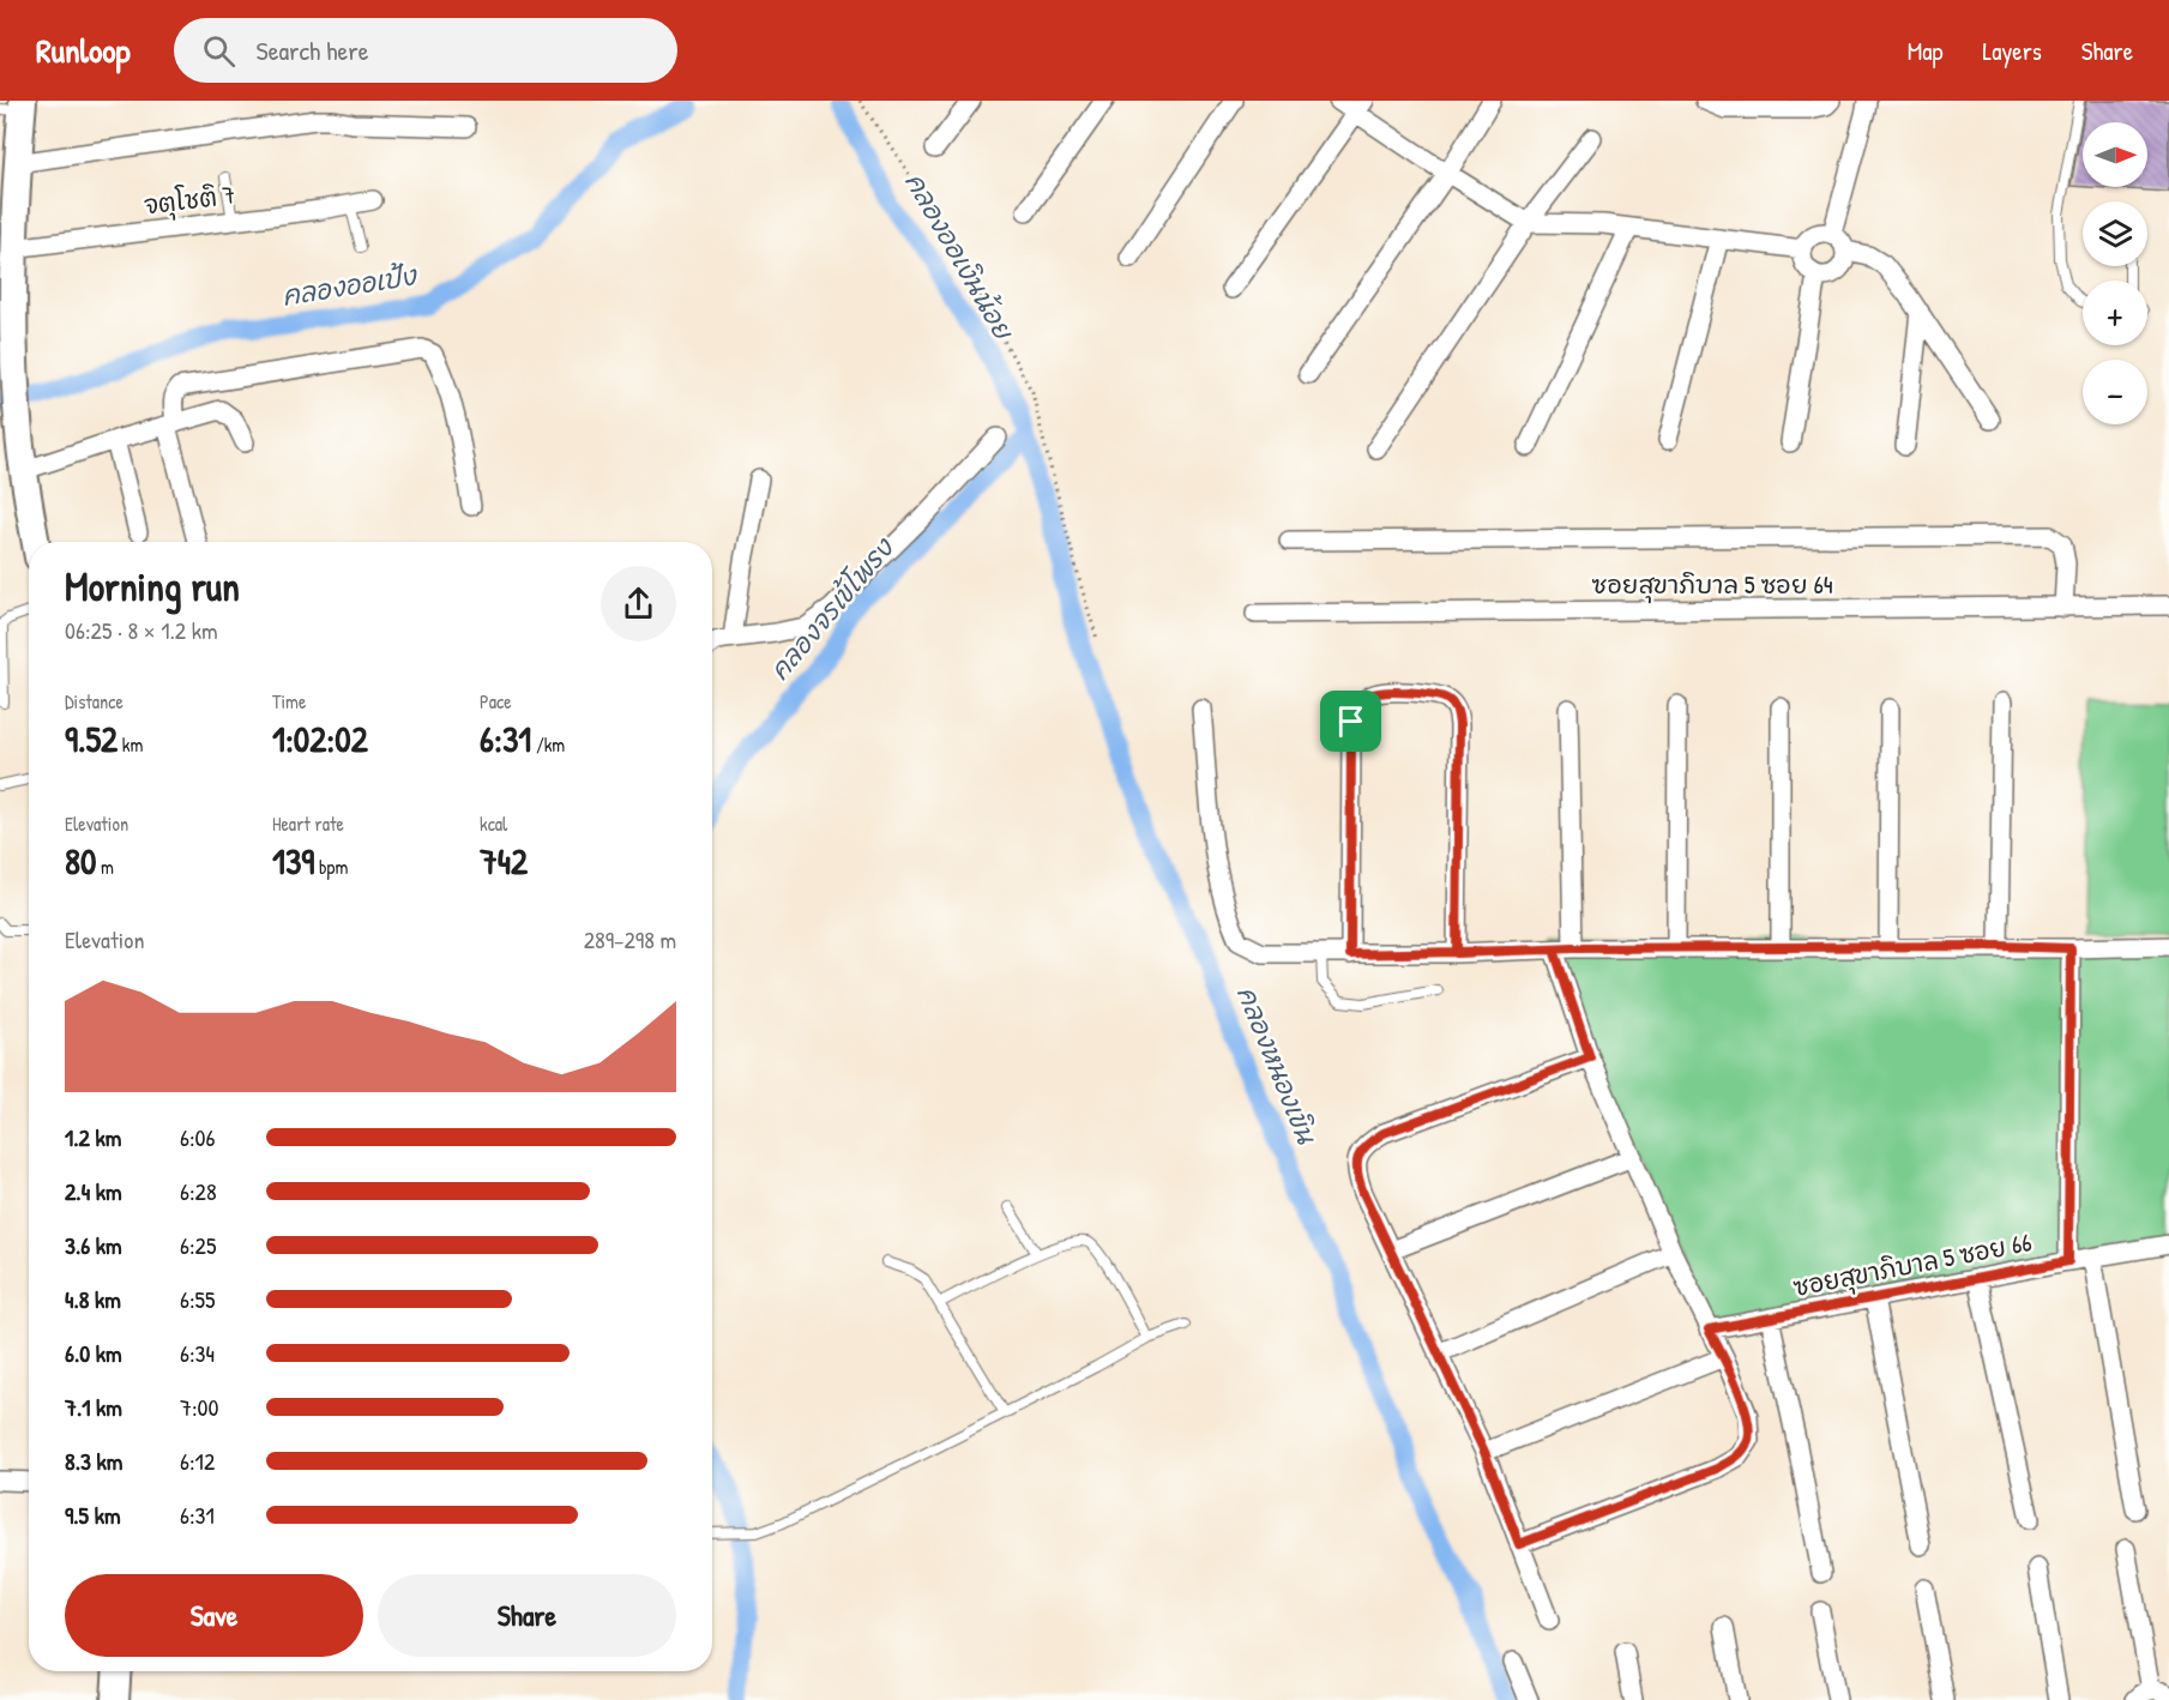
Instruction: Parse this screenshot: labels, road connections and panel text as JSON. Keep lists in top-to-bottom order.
{
  "streets": {
    "street": ["จตุโชติ 7", "ซอยสุขาภิบาล 5 ซอย 64", "ซอยสุขาภิบาล 5 ซอย 66"]
  },
  "water": [
    "คลองออเงินน้อย",
    "คลองออเป้ง",
    "คลองจรเข้โพรง",
    "คลองหนองเขิน"
  ],
  "north": "right",
  "page": {
    "header": "Runloop",
    "search": "Search here",
    "nav": ["Map", "Layers", "Share"],
    "map_buttons": ["+", "−"],
    "heading": ["Morning run", "06:25 · 8 × 1.2 km"],
    "stats": [
      ["Distance", "9.52 km"],
      ["Time", "1:02:02"],
      ["Pace", "6:31 /km"],
      ["Elevation", "80 m"],
      ["Heart rate", "139 bpm"],
      ["kcal", "742"]
    ],
    "chart": ["Elevation", "289–298 m"],
    "list": [
      {
        "name": "1.2 km",
        "note": "6:06"
      },
      {
        "name": "2.4 km",
        "note": "6:28"
      },
      {
        "name": "3.6 km",
        "note": "6:25"
      },
      {
        "name": "4.8 km",
        "note": "6:55"
      },
      {
        "name": "6.0 km",
        "note": "6:34"
      },
      {
        "name": "7.1 km",
        "note": "7:00"
      },
      {
        "name": "8.3 km",
        "note": "6:12"
      },
      {
        "name": "9.5 km",
        "note": "6:31"
      }
    ],
    "buttons": ["Save", "Share"]
  }
}
